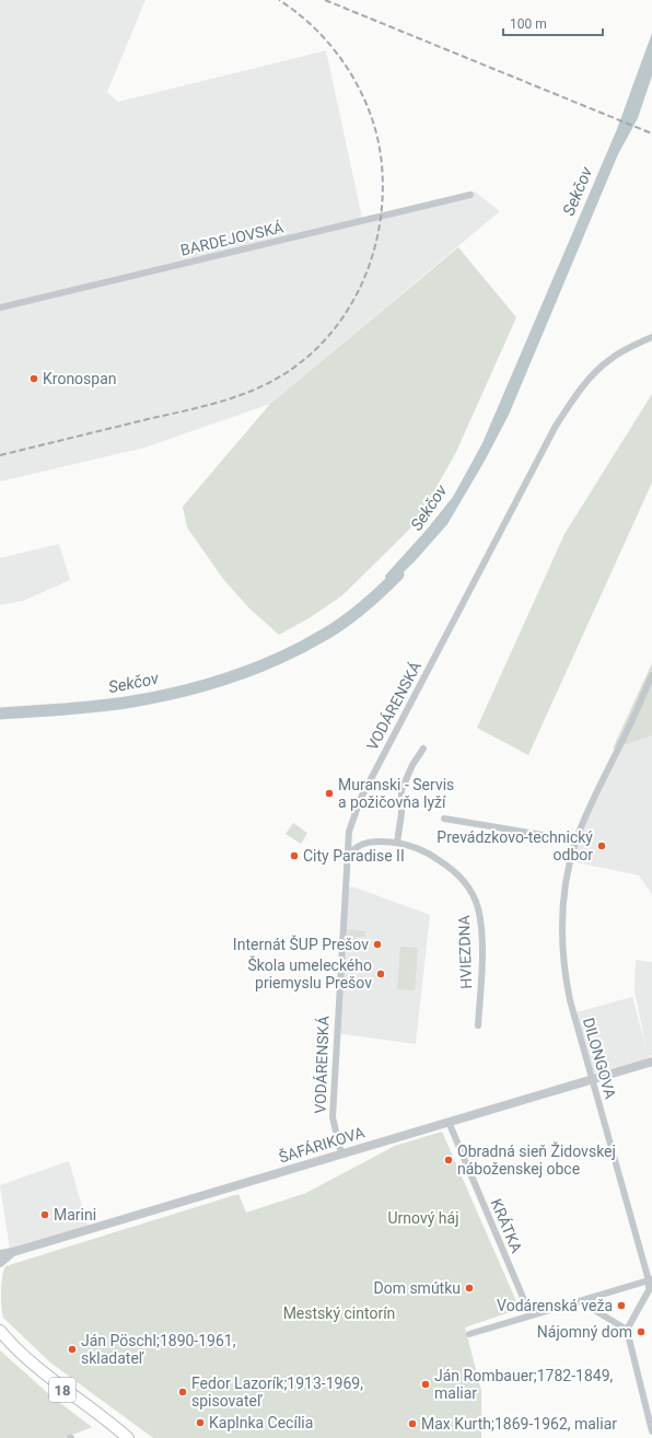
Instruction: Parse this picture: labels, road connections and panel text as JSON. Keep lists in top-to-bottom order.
{
  "streets": {
    "main road": ["18"],
    "street": [
      "BARDEJOVSKÁ",
      "VODÁRENSKÁ",
      "HVIEZDNA",
      "DILONGOVA",
      "ŠAFÁRIKOVA",
      "KRÁTKA"
    ]
  },
  "crossings": [
    ["VODÁRENSKÁ", "HVIEZDNA"],
    ["VODÁRENSKÁ", "ŠAFÁRIKOVA"],
    ["DILONGOVA", "ŠAFÁRIKOVA"],
    ["ŠAFÁRIKOVA", "KRÁTKA"]
  ],
  "water": ["Sekčov"],
  "parks": ["Urnový háj", "Mestský cintorín"],
  "places": [
    "Kronospan",
    "Muranski - Servis a požičovňa lyží",
    "Prevádzkovo‑technický odbor",
    "City Paradise II",
    "Internát ŠUP Prešov",
    "Škola umeleckého priemyslu Prešov",
    "Obradná sieň Židovskej náboženskej obce",
    "Marini",
    "Dom smútku",
    "Vodárenská veža",
    "Nájomný dom",
    "Ján Pöschl;1890-1961, skladateľ",
    "Ján Rombauer;1782-1849, maliar",
    "Fedor Lazorík;1913-1969, spisovateľ",
    "Kaplnka Cecília",
    "Max Kurth;1869-1962, maliar"
  ],
  "scale_bar": "100 m"
}
